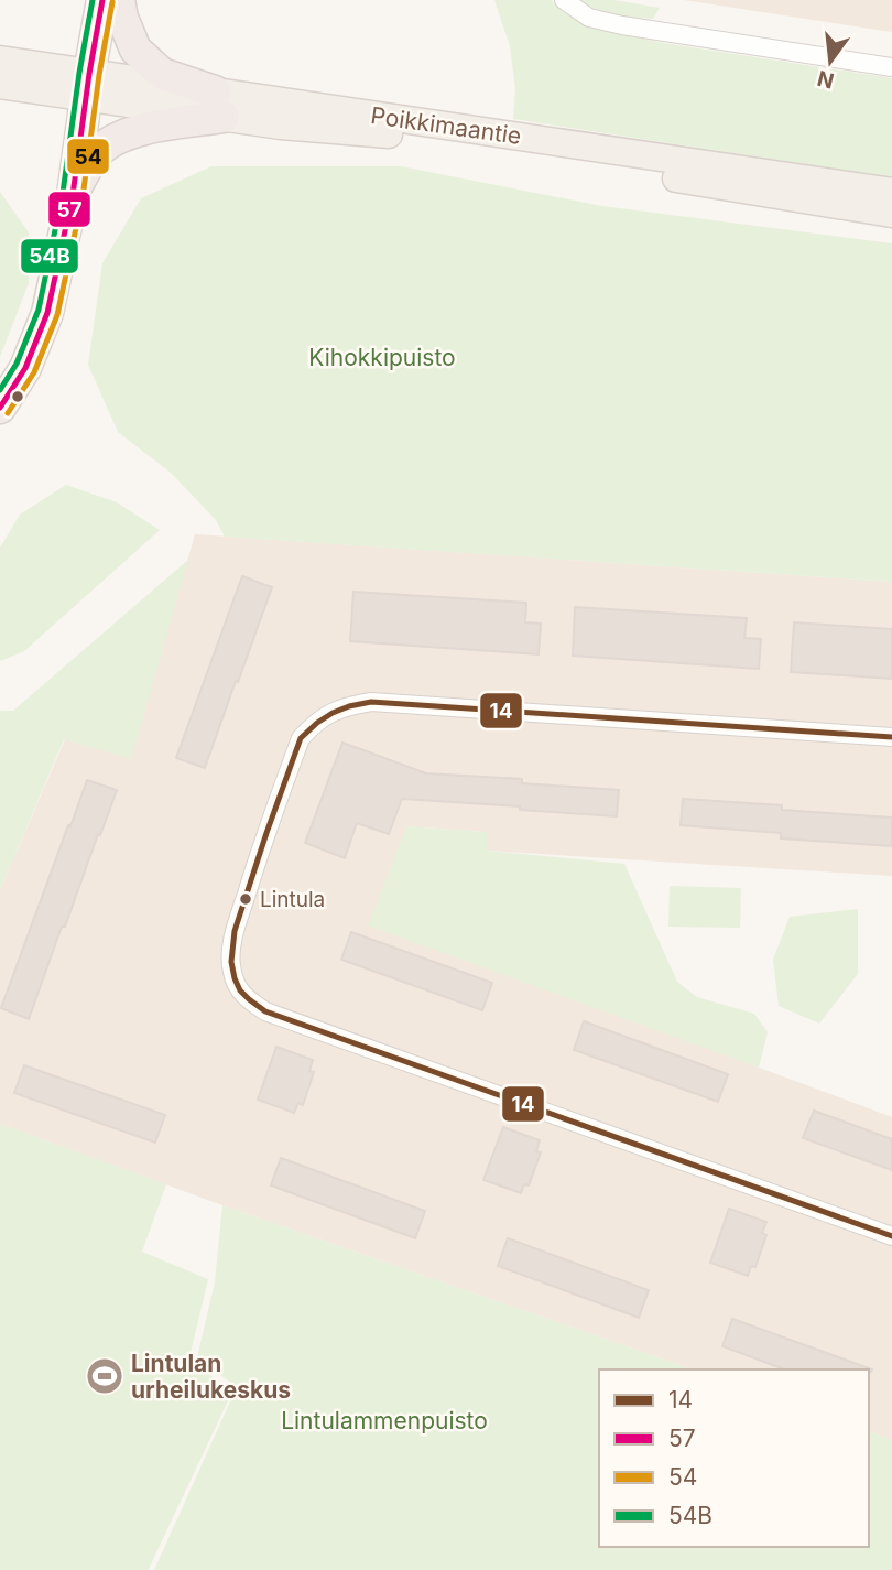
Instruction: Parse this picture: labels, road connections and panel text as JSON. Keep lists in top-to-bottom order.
{
  "streets": {
    "main road": ["Poikkimaantie"]
  },
  "parks": ["Kihokkipuisto", "Lintulammenpuisto"],
  "places": {
    "other": ["Lintula"],
    "sports": ["Lintulan urheilukeskus"]
  },
  "lines": [
    "transit line 57",
    "transit line 54B",
    "transit line 54",
    "transit line 14"
  ],
  "legend": [
    "14",
    "57",
    "54",
    "54B"
  ],
  "north": "bottom"
}
